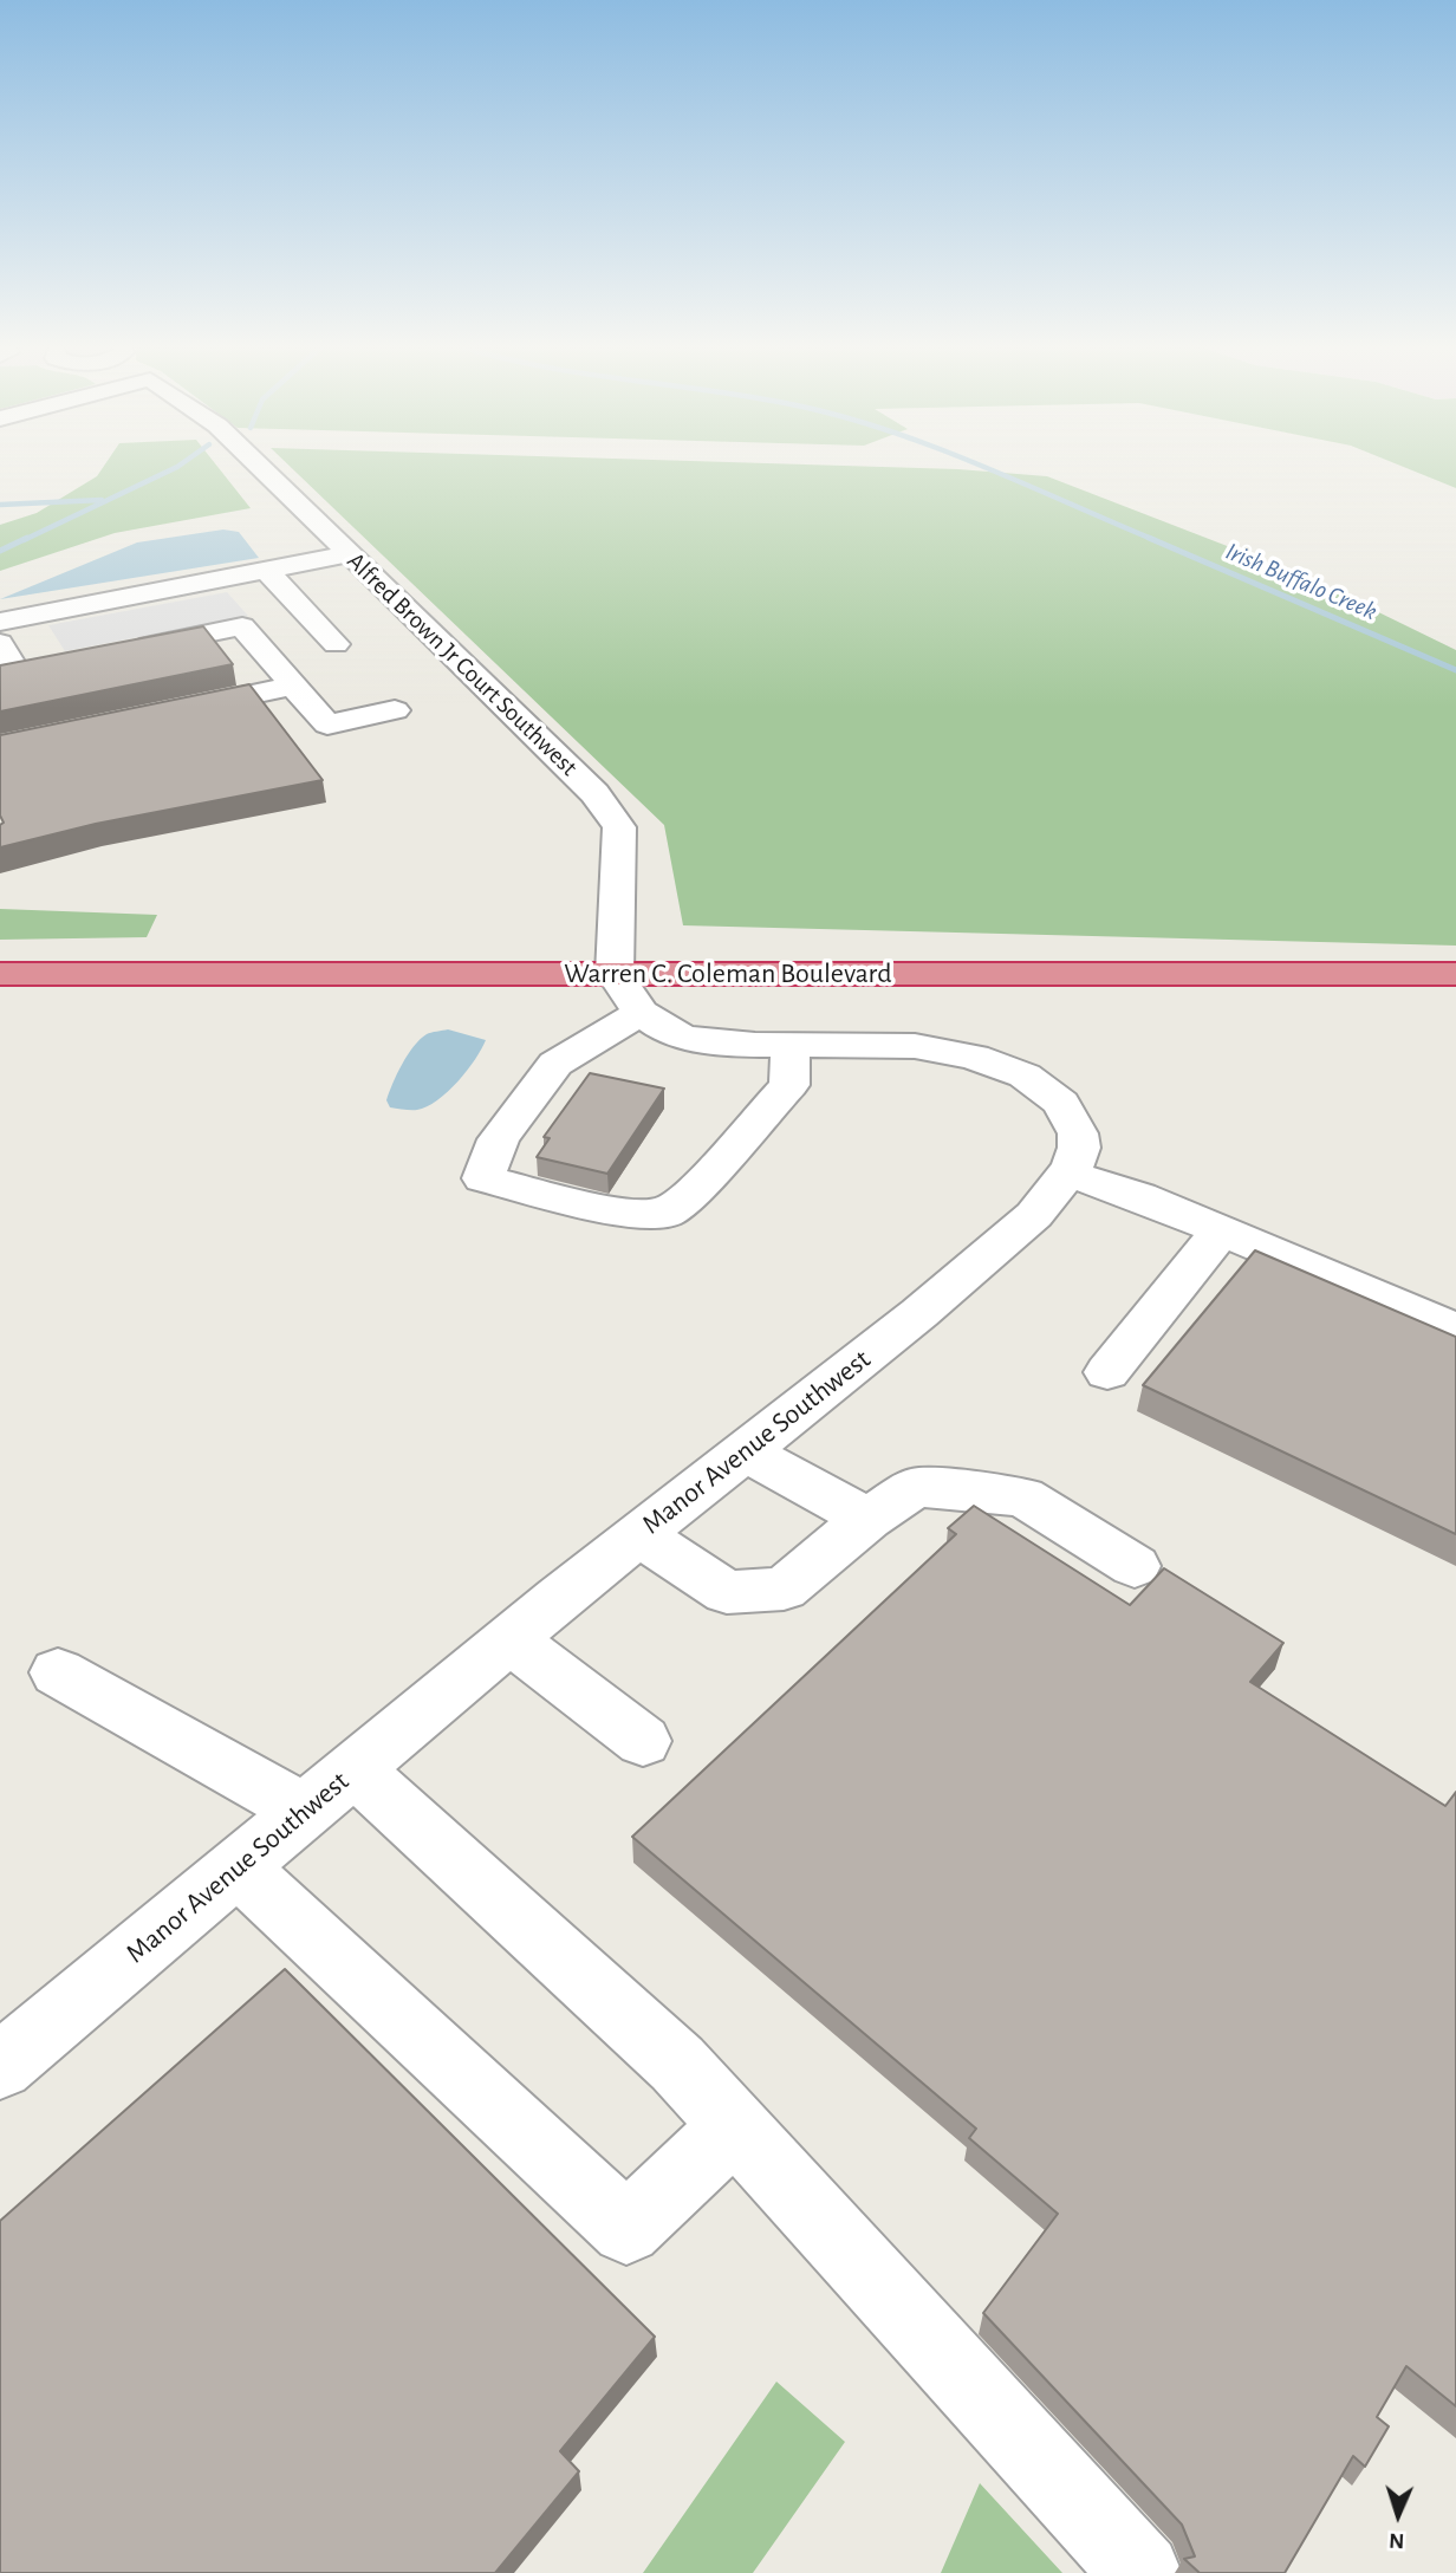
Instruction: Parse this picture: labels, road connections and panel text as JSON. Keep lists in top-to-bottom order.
{
  "streets": {
    "highway": ["Warren C. Coleman Boulevard"],
    "street": ["Alfred Brown Jr Court Southwest", "Manor Avenue Southwest"]
  },
  "crossings": [
    ["Alfred Brown Jr Court Southwest", "Warren C. Coleman Boulevard"],
    ["Alfred Brown Jr Court Southwest", "Manor Avenue Southwest"],
    ["Warren C. Coleman Boulevard", "Manor Avenue Southwest"]
  ],
  "water": ["Irish Buffalo Creek"],
  "north": "bottom"
}
